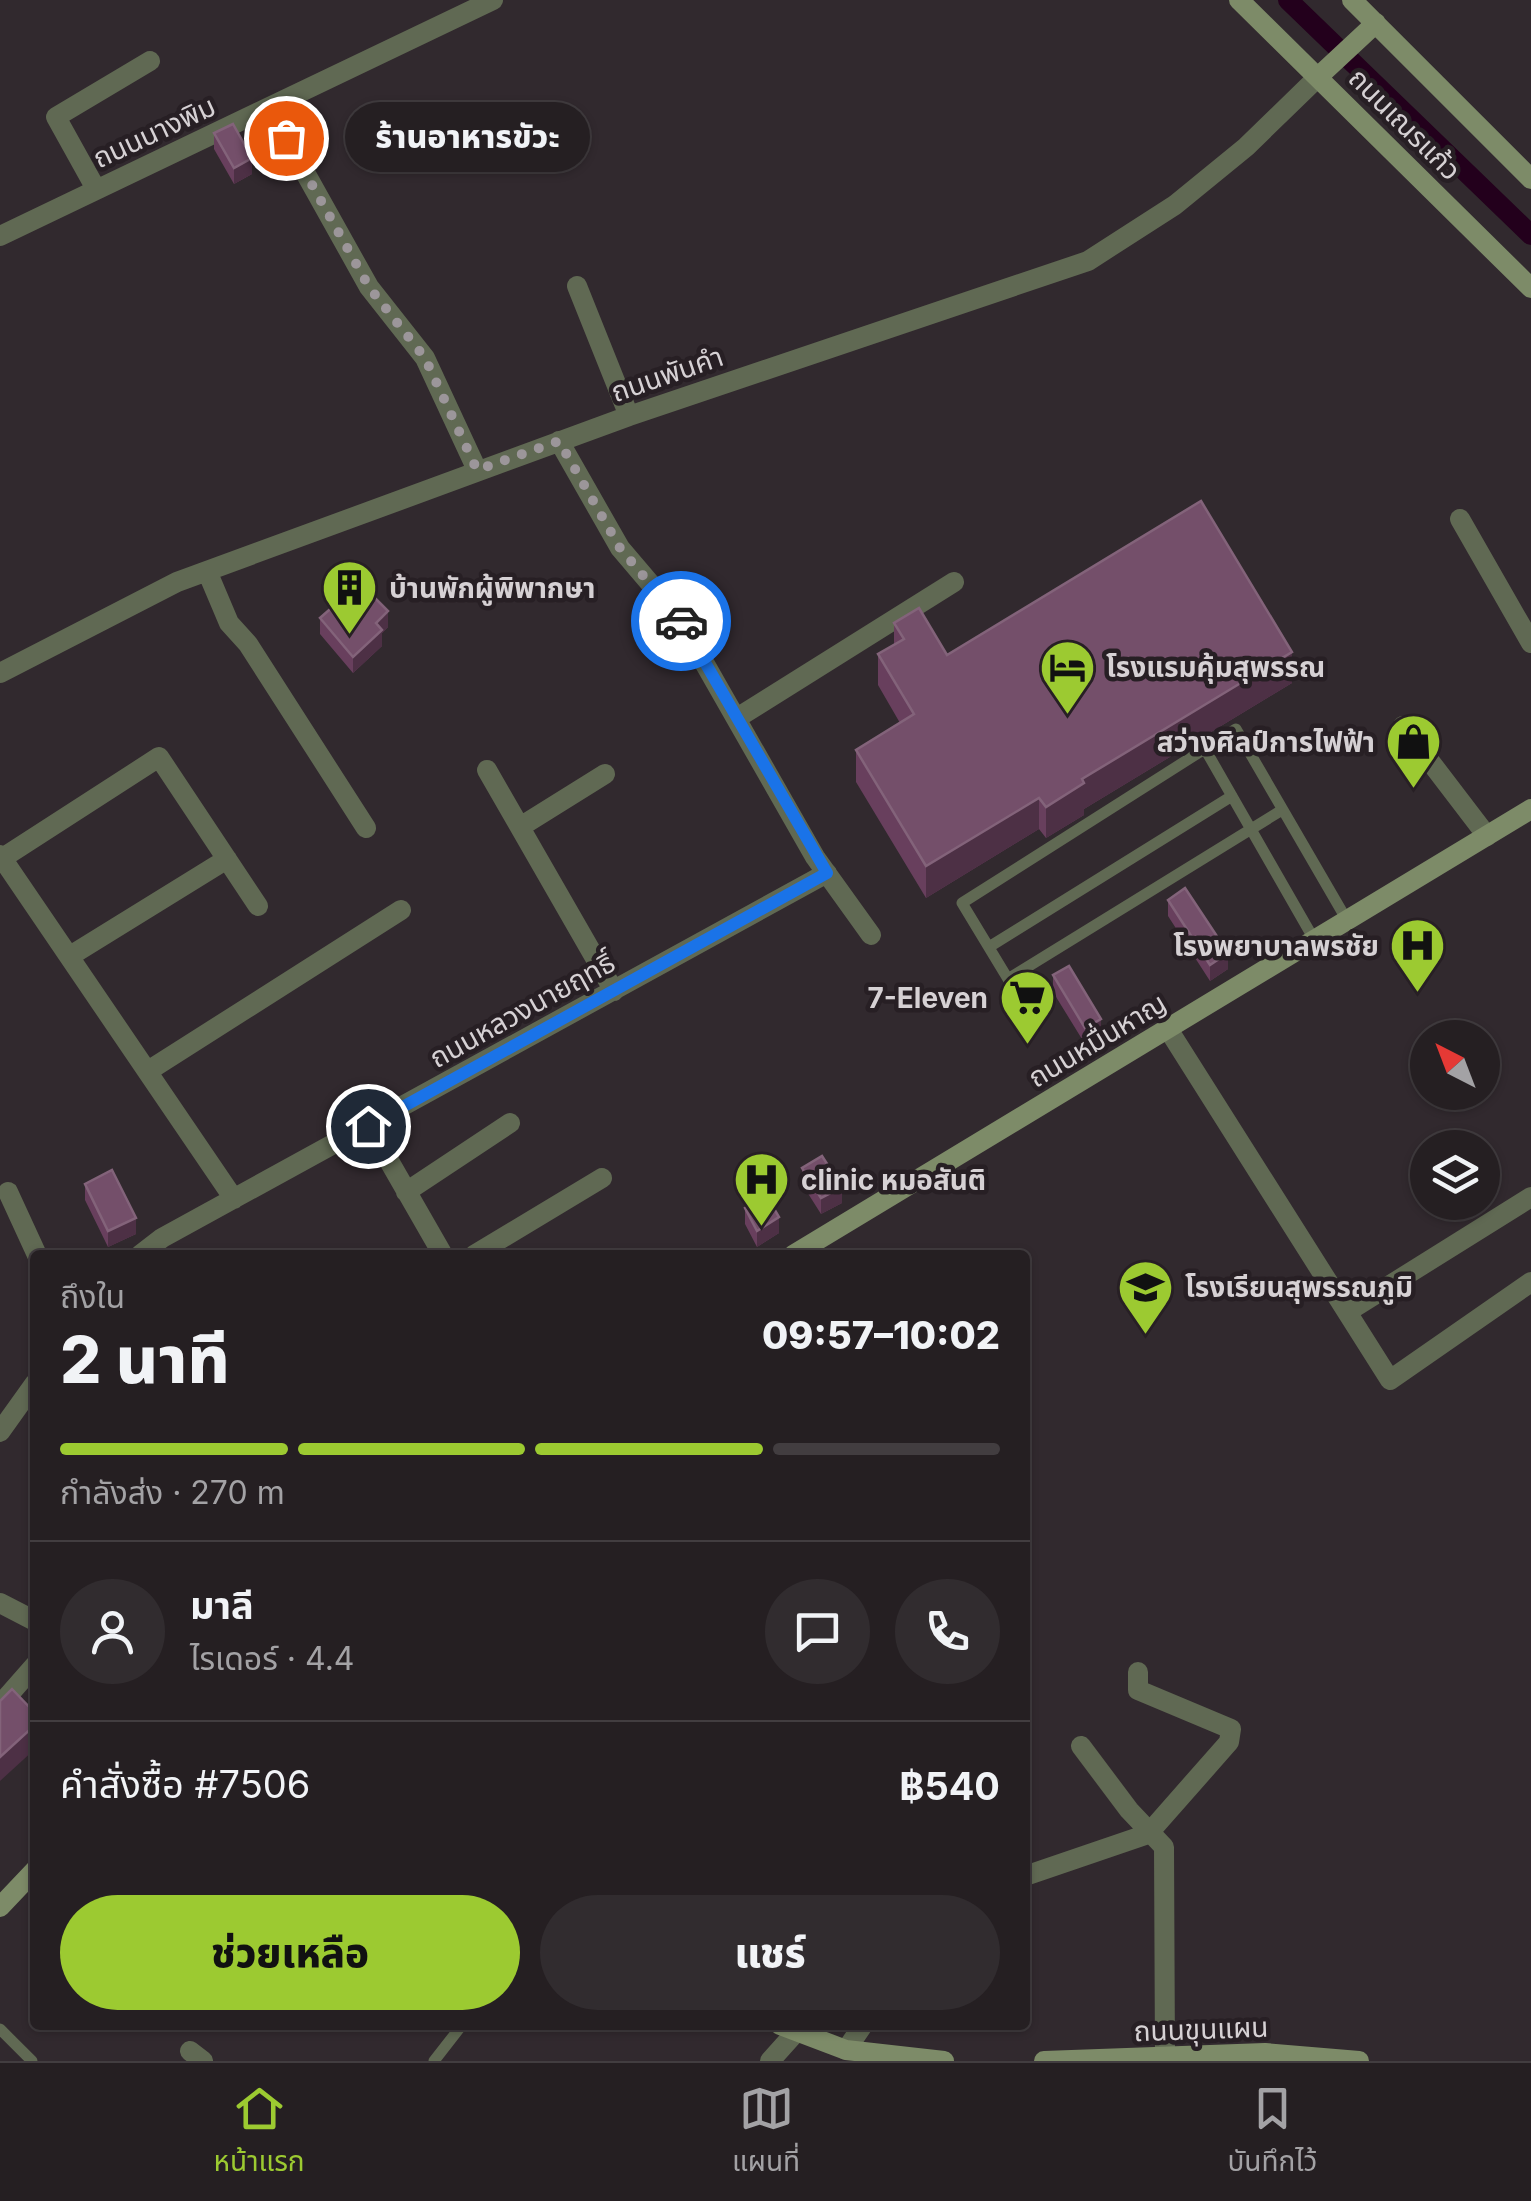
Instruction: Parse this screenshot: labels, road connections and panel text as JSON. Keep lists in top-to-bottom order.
{
  "streets": {
    "street": [
      "ถนนเณรแก้ว",
      "ถนนนางพิม",
      "ถนนพันคำ",
      "ถนนหลวงนายฤทธิ์",
      "ถนนหมื่นหาญ",
      "ถนนขุนแผน"
    ]
  },
  "crossings": [
    ["ถนนเณรแก้ว", "ถนนพันคำ"]
  ],
  "places": {
    "other": ["ร้านอาหารขัวะ"],
    "building": ["บ้านพักผู้พิพากษา"],
    "hotel": ["โรงแรมคุ้มสุพรรณ"],
    "shop": ["สว่างศิลป์การไฟฟ้า"],
    "hospital": ["โรงพยาบาลพรชัย", "clinic หมอสันติ"],
    "supermarket": ["7-Eleven"],
    "school or university": ["โรงเรียนสุพรรณภูมิ"]
  },
  "north": "top left",
  "page": {
    "bubble": "ร้านอาหารขัวะ",
    "heading": ["2 นาที", "ถึงใน", "09:57–10:02"],
    "panel": [
      "มาลี",
      "ไรเดอร์ · 4.4",
      "คำสั่งซื้อ #7506",
      "฿540"
    ],
    "bar": "กำลังส่ง · 270 m",
    "buttons": ["ช่วยเหลือ", "แชร์"],
    "tabs": ["หน้าแรก", "แผนที่", "บันทึกไว้"]
  }
}
